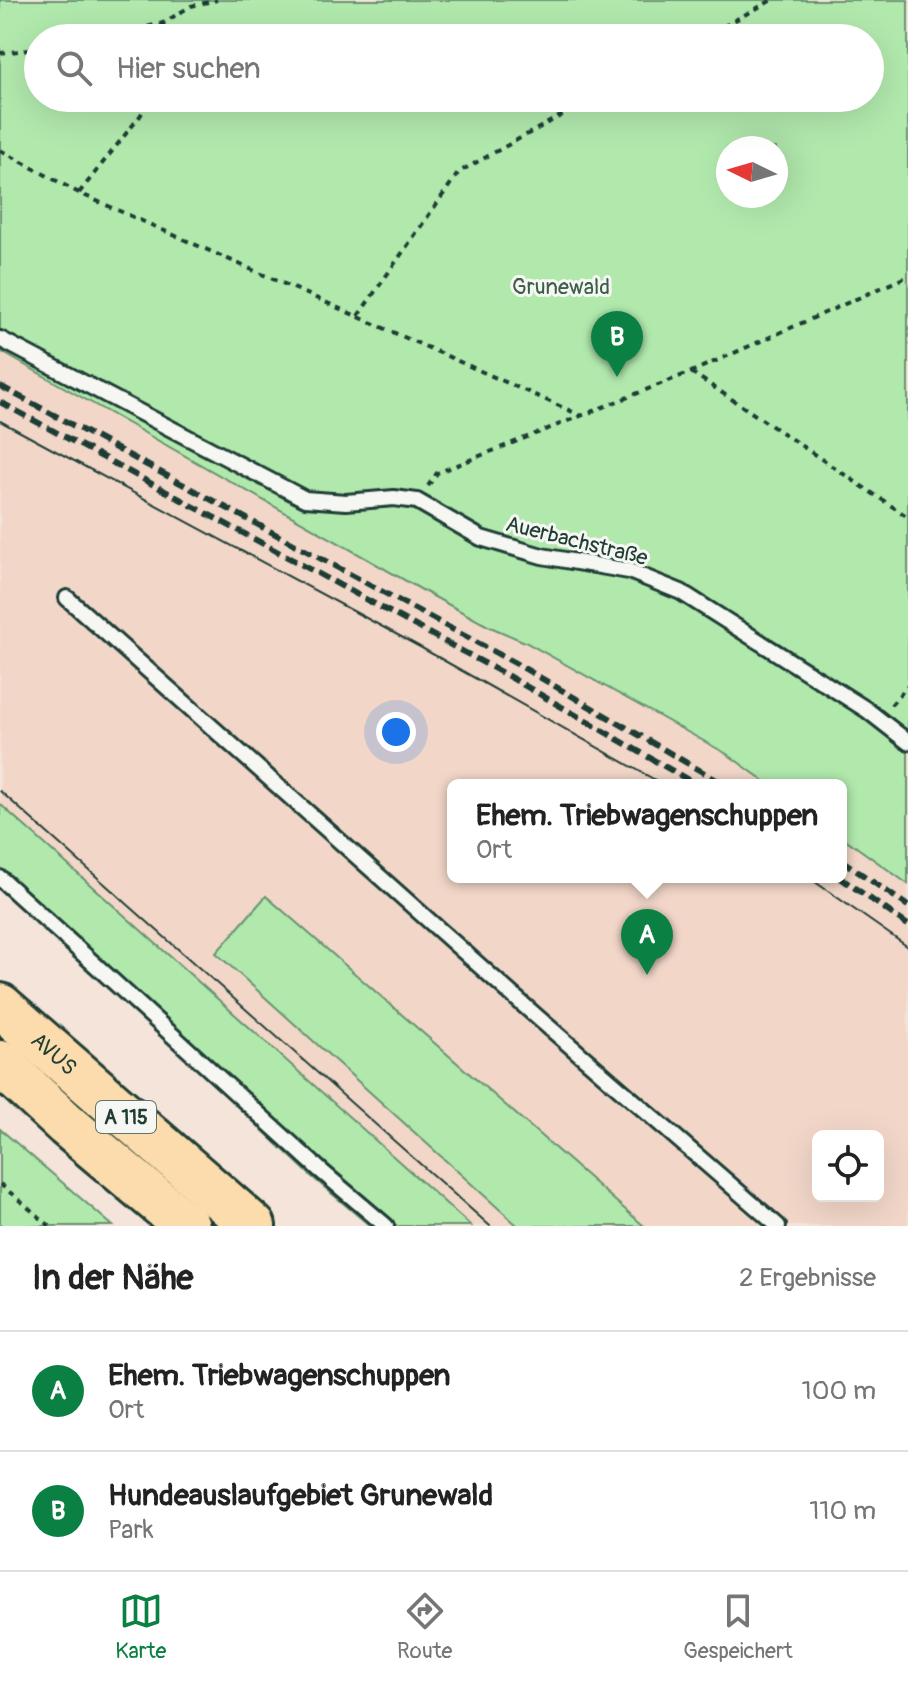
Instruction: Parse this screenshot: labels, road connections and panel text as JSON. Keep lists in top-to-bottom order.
{
  "streets": {
    "highway": ["AVUS", "A 115"],
    "lane": ["Auerbachstraße"]
  },
  "parks": ["Grunewald"],
  "north": "left",
  "page": {
    "search": "Hier suchen",
    "pins": ["B", "A"],
    "popup": ["Ehem. Triebwagenschuppen", "Ort"],
    "heading": ["In der Nähe", "2 Ergebnisse"],
    "list": [
      {
        "mark": "A",
        "name": "Ehem. Triebwagenschuppen",
        "note": "Ort",
        "value": "100 m"
      },
      {
        "mark": "B",
        "name": "Hundeauslaufgebiet Grunewald",
        "note": "Park",
        "value": "110 m"
      }
    ],
    "nav": ["Karte", "Route", "Gespeichert"]
  }
}
